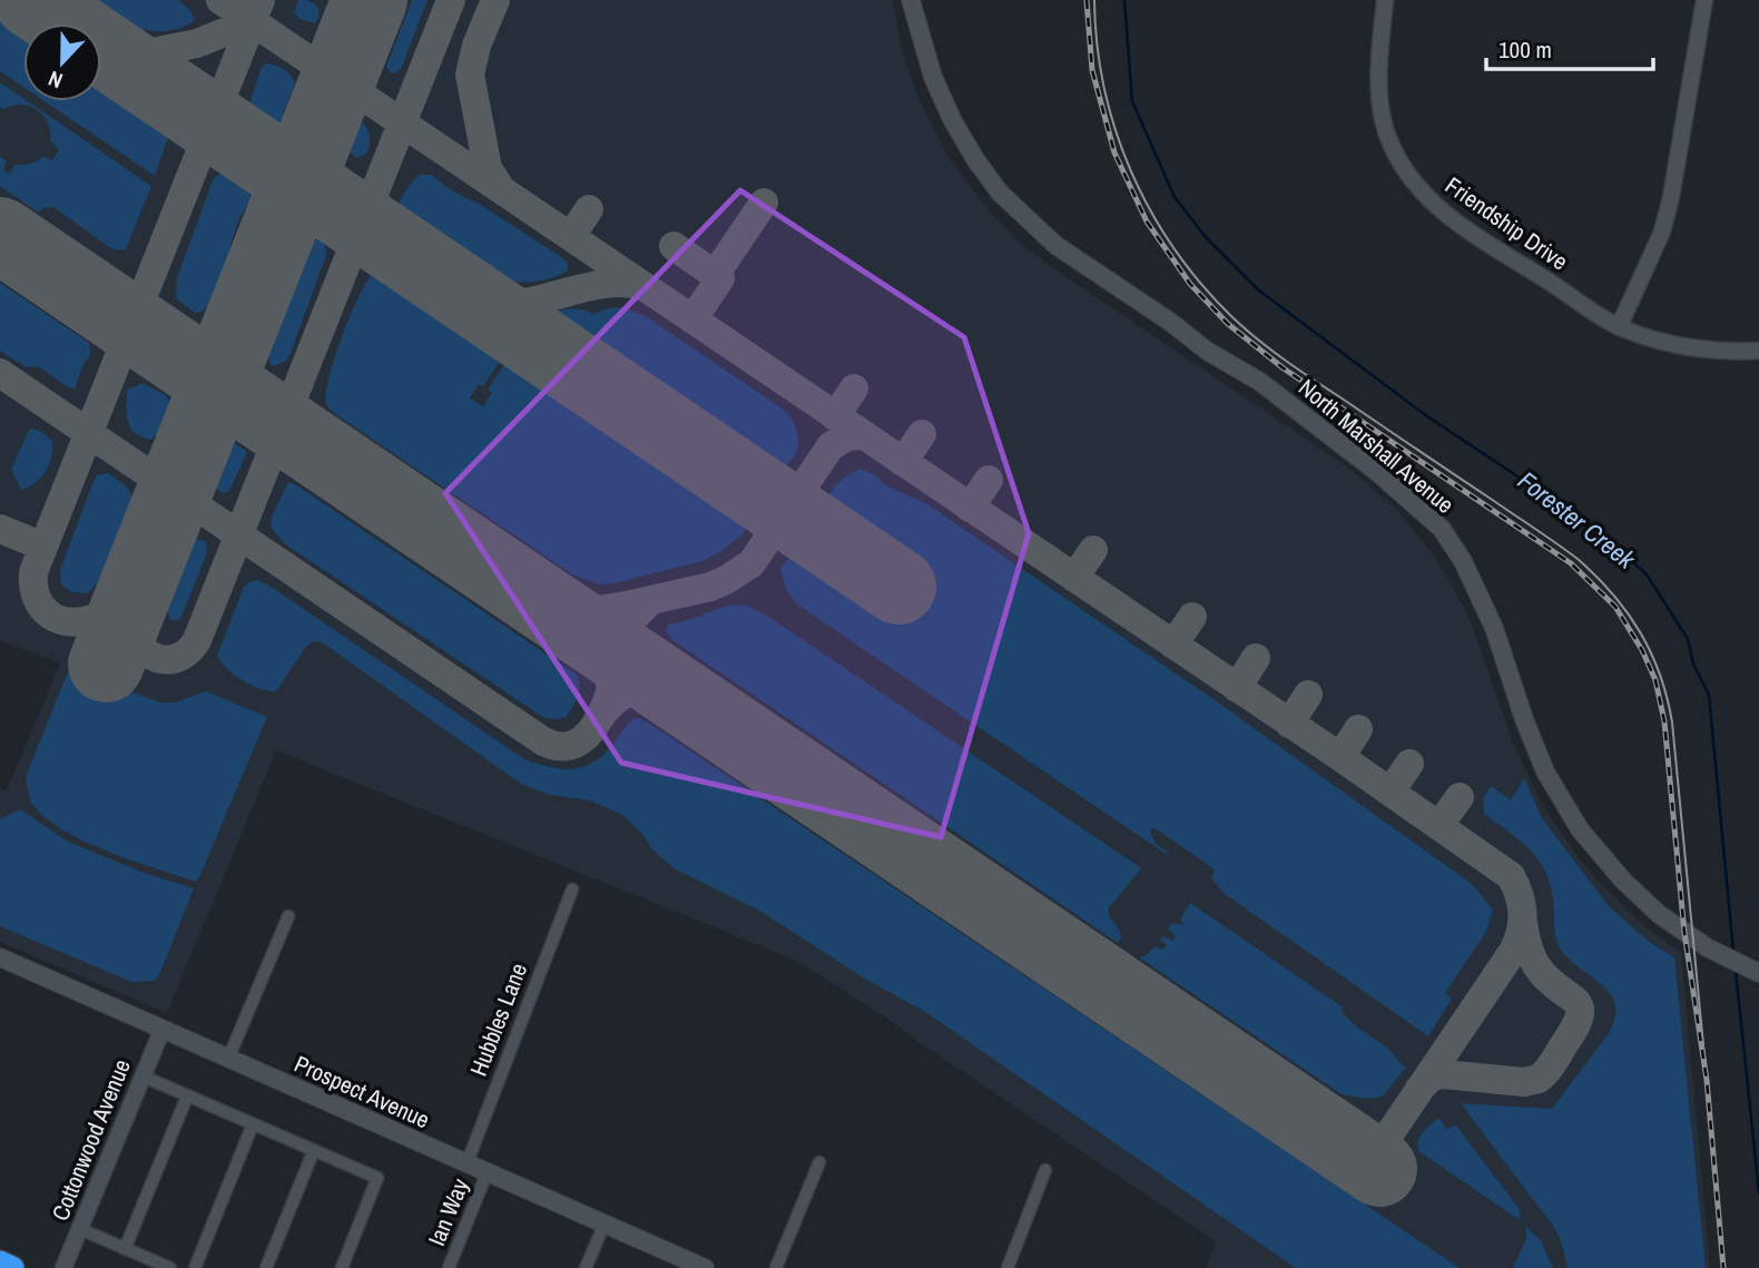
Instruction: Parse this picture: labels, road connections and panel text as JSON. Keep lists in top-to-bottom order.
{
  "streets": {
    "main road": ["North Marshall Avenue", "Prospect Avenue"],
    "street": [
      "Friendship Drive",
      "Hubbles Lane",
      "Cottonwood Avenue",
      "Ian Way"
    ]
  },
  "crossings": [
    ["Hubbles Lane", "Prospect Avenue"],
    ["Prospect Avenue", "Cottonwood Avenue"],
    ["Prospect Avenue", "Ian Way"]
  ],
  "water": ["Forester Creek"],
  "scale_bar": "100 m",
  "north": "bottom"
}
